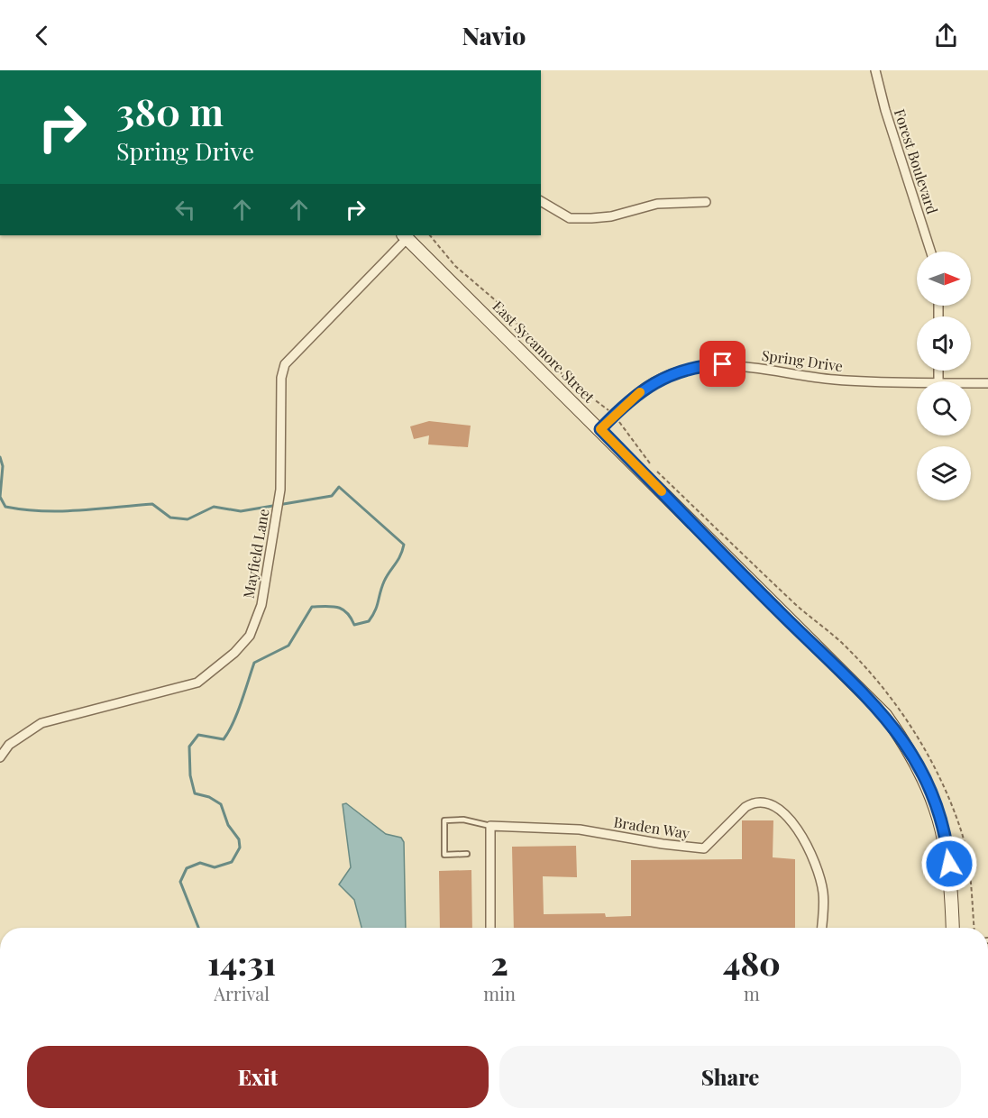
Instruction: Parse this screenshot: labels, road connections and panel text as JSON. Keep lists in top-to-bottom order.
{
  "streets": {
    "main road": ["East Sycamore Street"],
    "street": [
      "Forest Boulevard",
      "Spring Drive",
      "Mayfield Lane",
      "Braden Way"
    ]
  },
  "crossings": [
    ["East Sycamore Street", "Spring Drive"],
    ["East Sycamore Street", "Mayfield Lane"]
  ],
  "north": "right",
  "page": {
    "header": "Navio",
    "turn": ["380 m", "Spring Drive"],
    "eta": [
      "14:31",
      "Arrival",
      "2",
      "min",
      "480",
      "m"
    ],
    "buttons": ["Exit", "Share"]
  }
}
